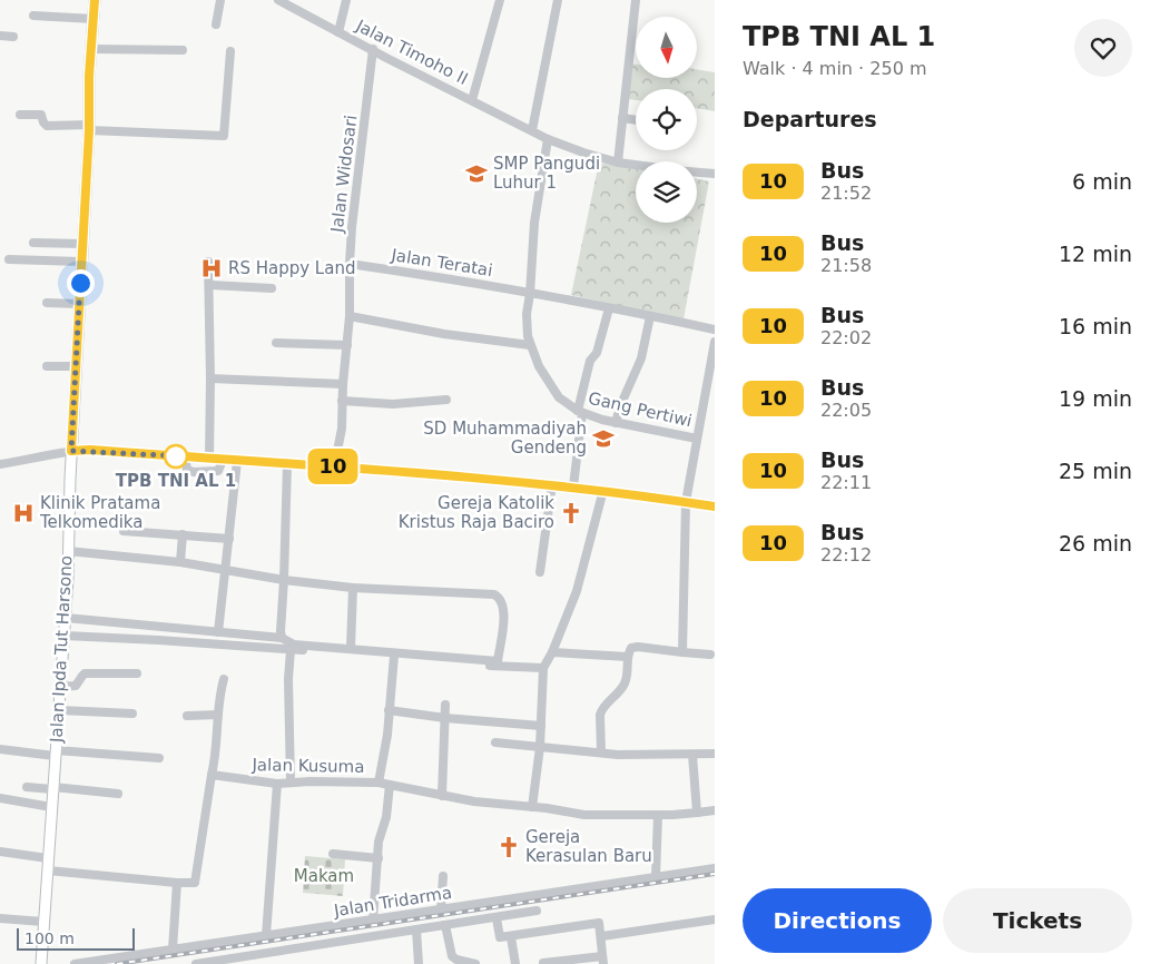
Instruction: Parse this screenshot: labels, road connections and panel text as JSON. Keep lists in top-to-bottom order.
{
  "streets": {
    "main road": ["Jalan Ipda Tut Harsono"],
    "street": [
      "Jalan Timoho II",
      "Jalan Widosari",
      "Jalan Teratai",
      "Gang Pertiwi",
      "Jalan Kusuma",
      "Jalan Tridarma"
    ]
  },
  "crossings": [
    ["Jalan Timoho II", "Jalan Widosari"],
    ["Jalan Timoho II", "Gang Pertiwi"],
    ["Jalan Widosari", "Jalan Teratai"],
    ["Jalan Teratai", "Gang Pertiwi"]
  ],
  "parks": ["Makam"],
  "places": {
    "school or university": ["SMP Pangudi Luhur 1", "SD Muhammadiyah Gendeng"],
    "hospital": ["RS Happy Land", "Klinik Pratama Telkomedika"],
    "other": ["TPB TNI AL 1"],
    "church": ["Gereja Katolik Kristus Raja Baciro", "Gereja Kerasulan Baru"]
  },
  "lines": ["bus line 10"],
  "scale_bar": "100 m",
  "north": "bottom",
  "page": {
    "on_map": "10",
    "heading": [
      ["TPB TNI AL 1", "Walk · 4 min · 250 m"],
      "Departures"
    ],
    "list": [
      {
        "mark": "10",
        "name": "Bus",
        "note": "21:52",
        "value": "6 min"
      },
      {
        "mark": "10",
        "name": "Bus",
        "note": "21:58",
        "value": "12 min"
      },
      {
        "mark": "10",
        "name": "Bus",
        "note": "22:02",
        "value": "16 min"
      },
      {
        "mark": "10",
        "name": "Bus",
        "note": "22:05",
        "value": "19 min"
      },
      {
        "mark": "10",
        "name": "Bus",
        "note": "22:11",
        "value": "25 min"
      },
      {
        "mark": "10",
        "name": "Bus",
        "note": "22:12",
        "value": "26 min"
      }
    ],
    "buttons": ["Directions", "Tickets"],
    "scale": "100 m"
  }
}
